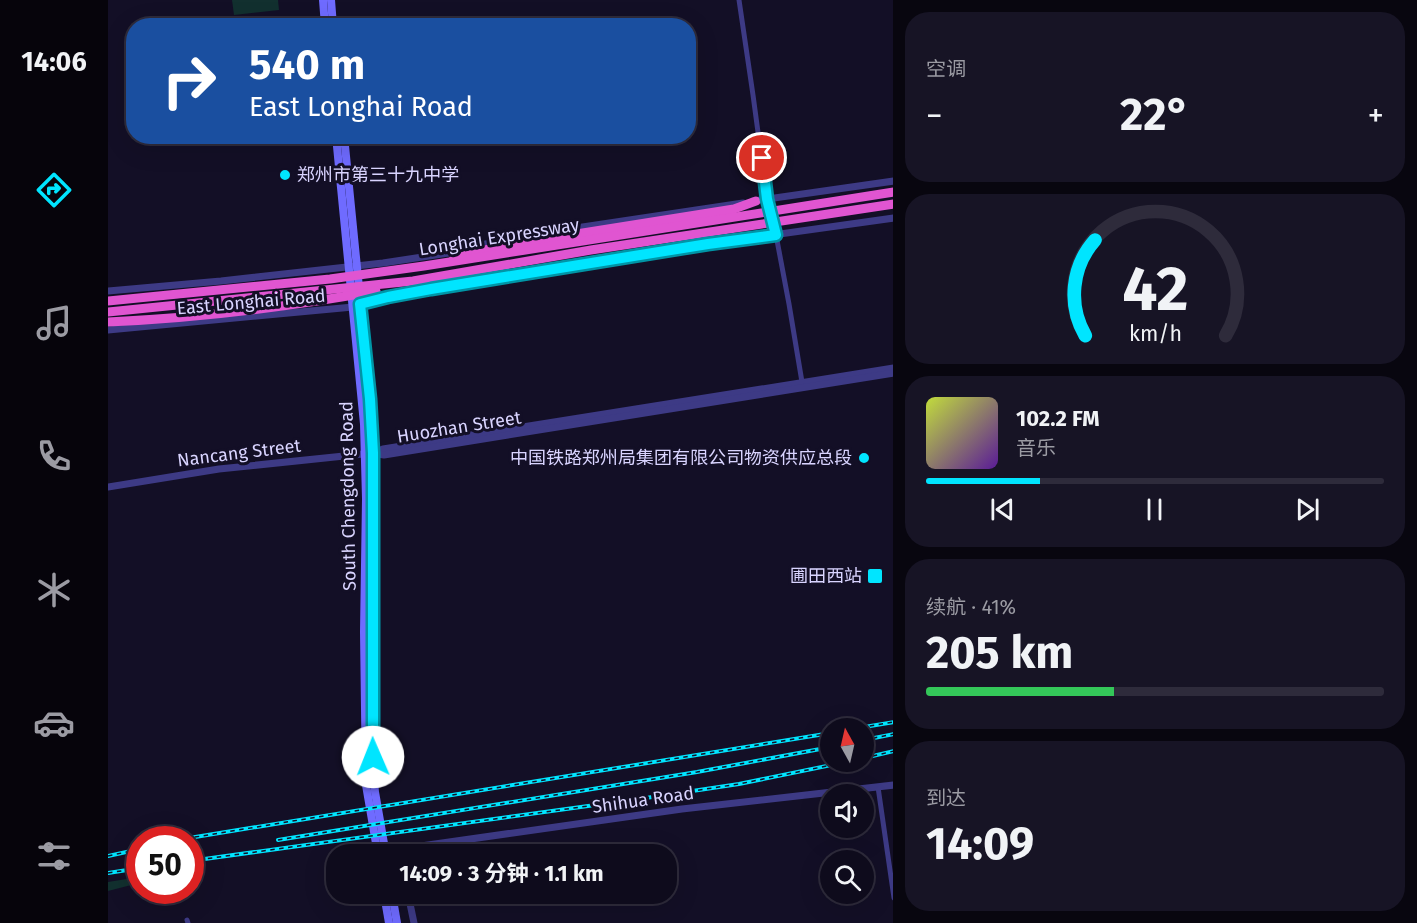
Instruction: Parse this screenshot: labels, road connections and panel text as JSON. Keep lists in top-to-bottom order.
{
  "streets": {
    "highway": ["Longhai Expressway"],
    "main road": ["South Chengdong Road"],
    "street": [
      "East Longhai Road",
      "Huozhan Street",
      "Nancang Street",
      "Shihua Road"
    ]
  },
  "crossings": [
    ["East Longhai Road", "South Chengdong Road"],
    ["Huozhan Street", "Nancang Street"],
    ["Huozhan Street", "South Chengdong Road"],
    ["Nancang Street", "South Chengdong Road"]
  ],
  "places": {
    "other": ["郑州市第三十九中学", "中国铁路郑州局集团有限公司物资供应总段"],
    "transit": ["圃田西站"]
  },
  "north": "top",
  "page": {
    "tabs": "14:06",
    "tile": [
      "空调",
      ["续航 · 41%", "205 km"],
      ["到达", "14:09"]
    ],
    "turn": ["540 m", "East Longhai Road"],
    "heat": ["−", "22°", "+"],
    "song": ["102.2 FM", "音乐"],
    "limit": "50",
    "trip": "14:09 · 3 分钟 · 1.1 km",
    "gauge": ["42", "km/h"]
  }
}
